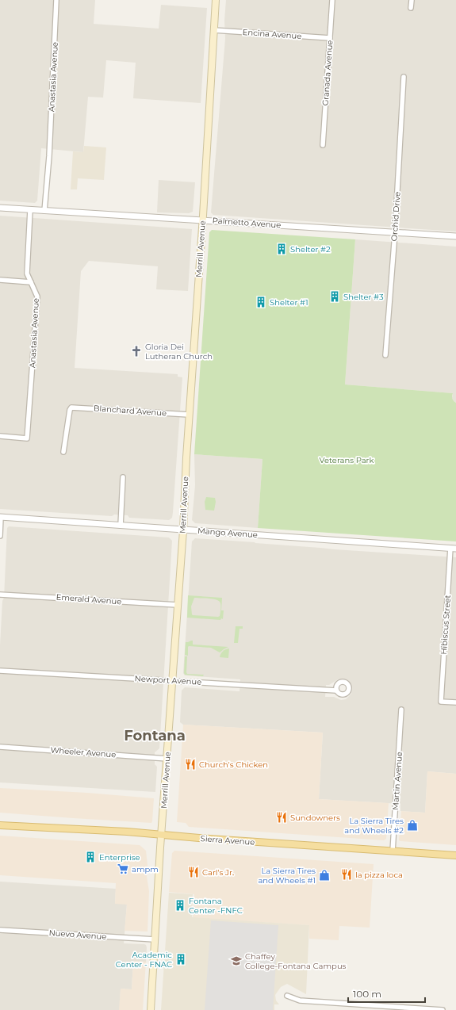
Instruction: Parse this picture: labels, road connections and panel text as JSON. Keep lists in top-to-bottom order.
{
  "streets": {
    "main road": ["Merrill Avenue", "Sierra Avenue"],
    "street": [
      "Encina Avenue",
      "Granada Avenue",
      "Anastasia Avenue",
      "Orchid Drive",
      "Palmetto Avenue",
      "Blanchard Avenue",
      "Mango Avenue",
      "Emerald Avenue",
      "Hibiscus Street",
      "Newport Avenue",
      "Wheeler Avenue",
      "Martin Avenue",
      "Nuevo Avenue"
    ]
  },
  "crossings": [
    ["Encina Avenue", "Granada Avenue"],
    ["Encina Avenue", "Merrill Avenue"],
    ["Anastasia Avenue", "Palmetto Avenue"],
    ["Orchid Drive", "Palmetto Avenue"],
    ["Palmetto Avenue", "Merrill Avenue"],
    ["Merrill Avenue", "Blanchard Avenue"],
    ["Merrill Avenue", "Mango Avenue"],
    ["Merrill Avenue", "Emerald Avenue"],
    ["Merrill Avenue", "Newport Avenue"],
    ["Merrill Avenue", "Wheeler Avenue"],
    ["Merrill Avenue", "Sierra Avenue"],
    ["Merrill Avenue", "Nuevo Avenue"],
    ["Mango Avenue", "Hibiscus Street"],
    ["Martin Avenue", "Sierra Avenue"]
  ],
  "districts": ["Fontana"],
  "parks": ["Veterans Park"],
  "places": {
    "building": [
      "Shelter #2",
      "Shelter #3",
      "Shelter #1",
      "Enterprise",
      "Fontana Center -FNFC",
      "Academic Center - FNAC"
    ],
    "church": ["Gloria Dei Lutheran Church"],
    "restaurant": [
      "Church's Chicken",
      "Sundowners",
      "Carl's Jr.",
      "la pizza loca"
    ],
    "shop": ["La Sierra Tires and Wheels #2", "La Sierra Tires and Wheels #1"],
    "supermarket": ["ampm"],
    "school or university": ["Chaffey College-Fontana Campus"]
  },
  "scale_bar": "100 m"
}
